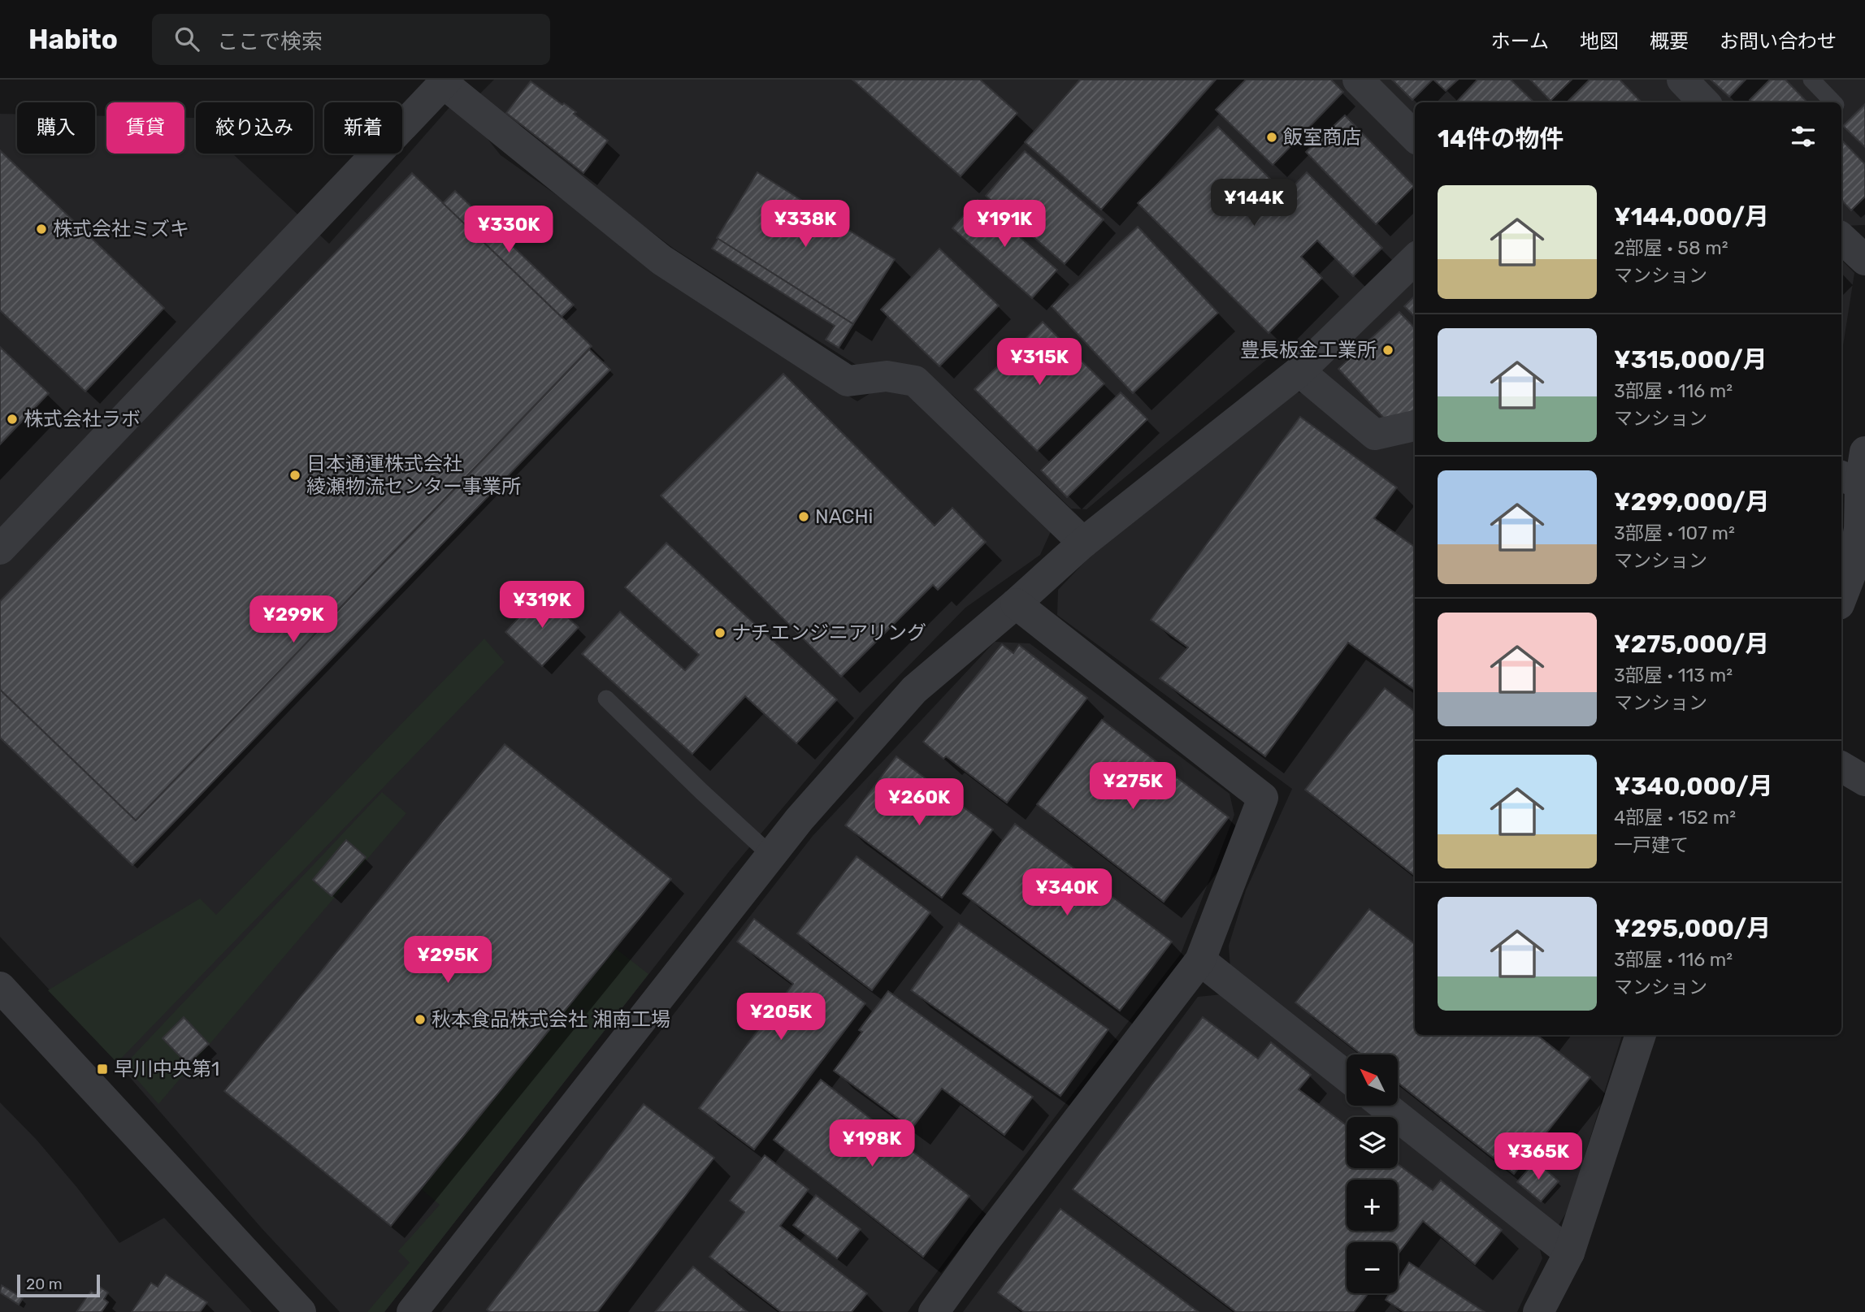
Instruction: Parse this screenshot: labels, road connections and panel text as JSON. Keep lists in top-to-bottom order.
{
  "places": {
    "other": [
      "飯室商店",
      "株式会社ミズキ",
      "豊長板金工業所",
      "株式会社ラボ",
      "日本通運株式会社 綾瀬物流センター事業所",
      "NACHi",
      "ナチエンジニアリング",
      "秋本食品株式会社 湘南工場"
    ],
    "transit": ["早川中央第1"]
  },
  "scale_bar": "20 m",
  "north": "top left",
  "page": {
    "header": "Habito",
    "search": "ここで検索",
    "nav": [
      "ホーム",
      "地図",
      "概要",
      "お問い合わせ"
    ],
    "chip": [
      "購入",
      "賃貸",
      "絞り込み",
      "新着"
    ],
    "heading": "14件の物件",
    "list": [
      {
        "name": "¥144,000/月",
        "note": "2部屋 · 58 m² · マンション"
      },
      {
        "name": "¥315,000/月",
        "note": "3部屋 · 116 m² · マンション"
      },
      {
        "name": "¥299,000/月",
        "note": "3部屋 · 107 m² · マンション"
      },
      {
        "name": "¥275,000/月",
        "note": "3部屋 · 113 m² · マンション"
      },
      {
        "name": "¥340,000/月",
        "note": "4部屋 · 152 m² · 一戸建て"
      },
      {
        "name": "¥295,000/月",
        "note": "3部屋 · 116 m² · マンション"
      }
    ],
    "price": [
      "¥144K",
      "¥338K",
      "¥191K",
      "¥330K",
      "¥315K",
      "¥319K",
      "¥299K",
      "¥275K",
      "¥260K",
      "¥340K",
      "¥295K",
      "¥205K",
      "¥198K",
      "¥365K"
    ],
    "map_buttons": ["+", "−"],
    "scale": "20 m"
  }
}
